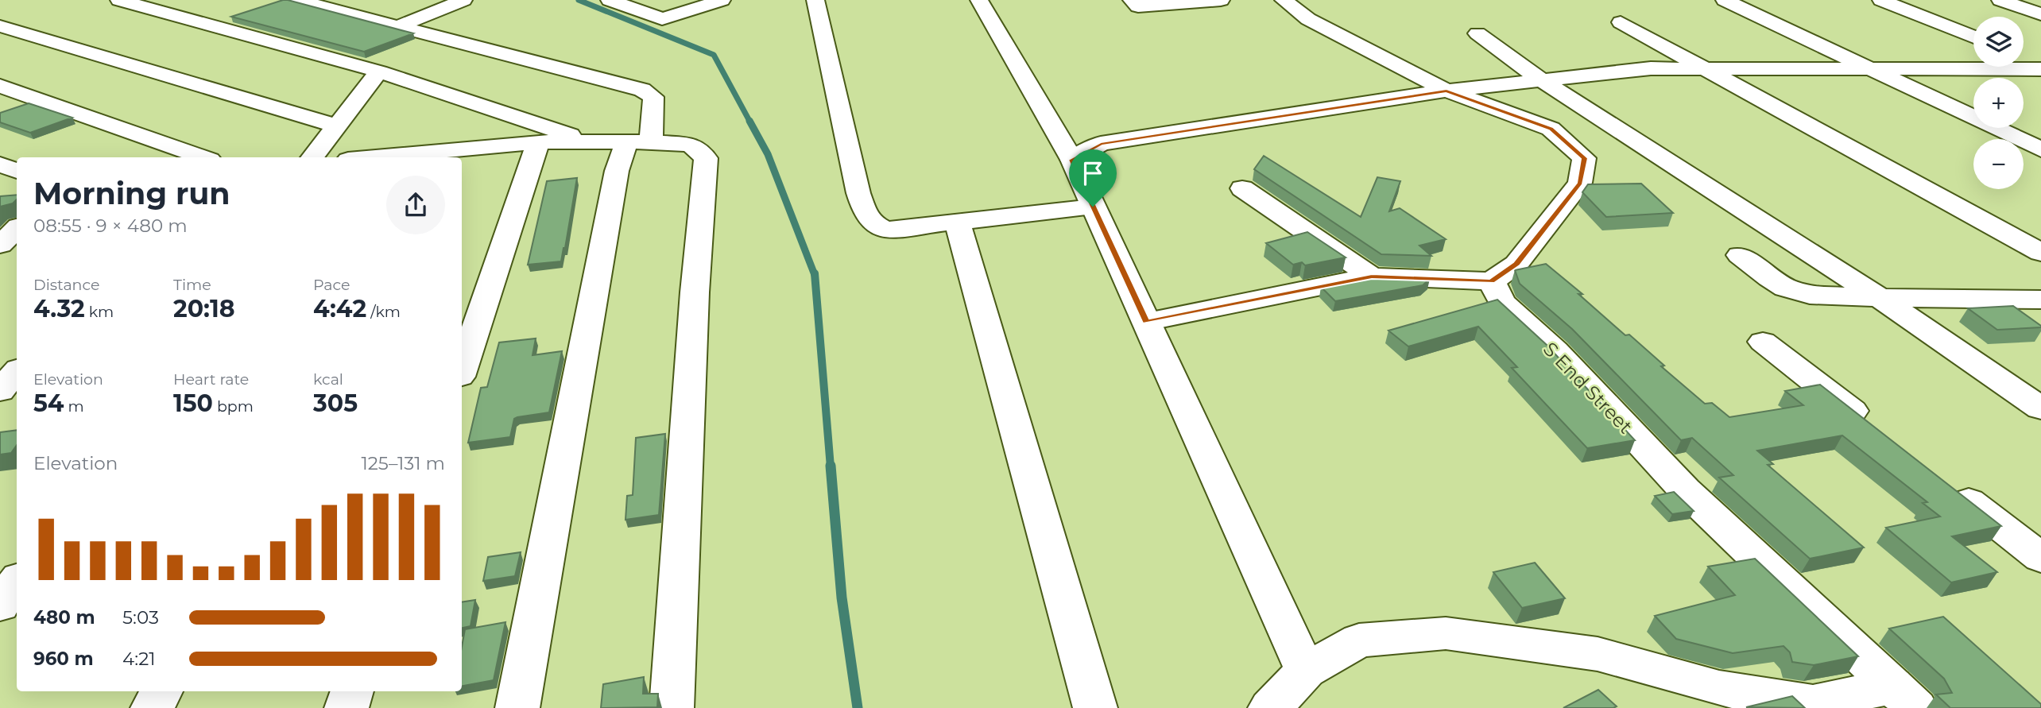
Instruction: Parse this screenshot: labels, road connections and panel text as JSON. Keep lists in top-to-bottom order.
{
  "streets": {
    "street": ["S End Street"]
  },
  "page": {
    "map_buttons": ["+", "−"],
    "heading": ["Morning run", "08:55 · 9 × 480 m"],
    "stats": [
      ["Distance", "4.32 km"],
      ["Time", "20:18"],
      ["Pace", "4:42 /km"],
      ["Elevation", "54 m"],
      ["Heart rate", "150 bpm"],
      ["kcal", "305"]
    ],
    "chart": ["Elevation", "125–131 m"],
    "list": [
      {
        "name": "480 m",
        "note": "5:03"
      },
      {
        "name": "960 m",
        "note": "4:21"
      }
    ]
  }
}
